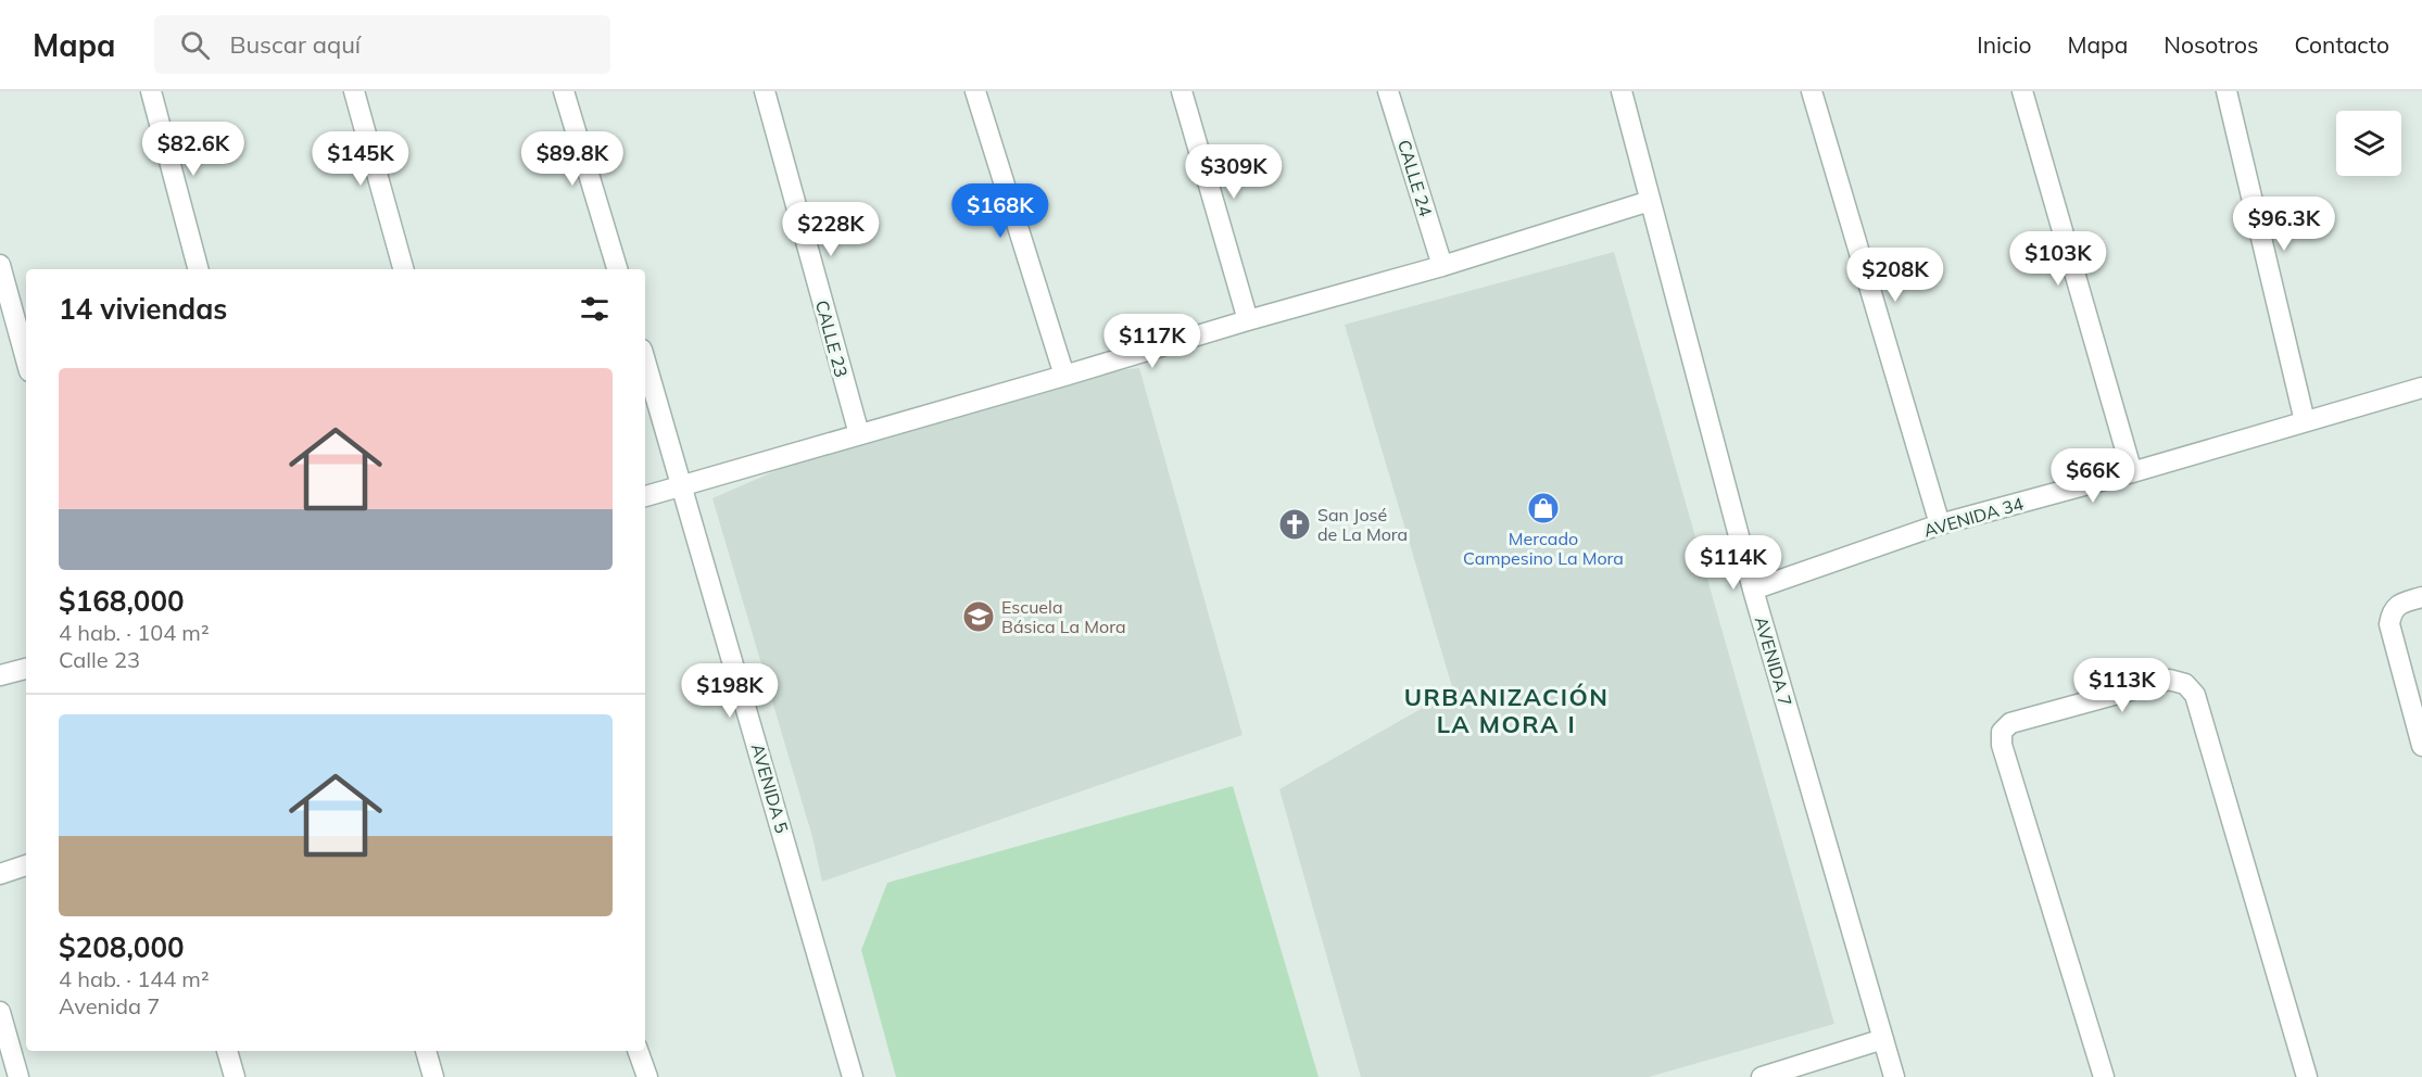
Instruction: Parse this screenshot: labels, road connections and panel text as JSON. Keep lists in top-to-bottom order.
{
  "streets": {
    "street": [
      "CALLE 24",
      "CALLE 23",
      "AVENIDA 34",
      "AVENIDA 7",
      "AVENIDA 5"
    ]
  },
  "crossings": [
    ["AVENIDA 34", "AVENIDA 7"]
  ],
  "districts": ["URBANIZACIÓN LA MORA I"],
  "places": {
    "shop": ["Mercado Campesino La Mora"],
    "church": ["San José de La Mora"],
    "school or university": ["Escuela Básica La Mora"]
  },
  "page": {
    "header": "Mapa",
    "search": "Buscar aquí",
    "nav": [
      "Inicio",
      "Mapa",
      "Nosotros",
      "Contacto"
    ],
    "price": [
      "$82.6K",
      "$145K",
      "$89.8K",
      "$309K",
      "$168K",
      "$96.3K",
      "$228K",
      "$103K",
      "$208K",
      "$117K",
      "$66K",
      "$114K",
      "$113K",
      "$198K"
    ],
    "heading": "14 viviendas",
    "list": [
      {
        "name": "$168,000",
        "note": "4 hab. · 104 m² · Calle 23"
      },
      {
        "name": "$208,000",
        "note": "4 hab. · 144 m² · Avenida 7"
      }
    ]
  }
}
